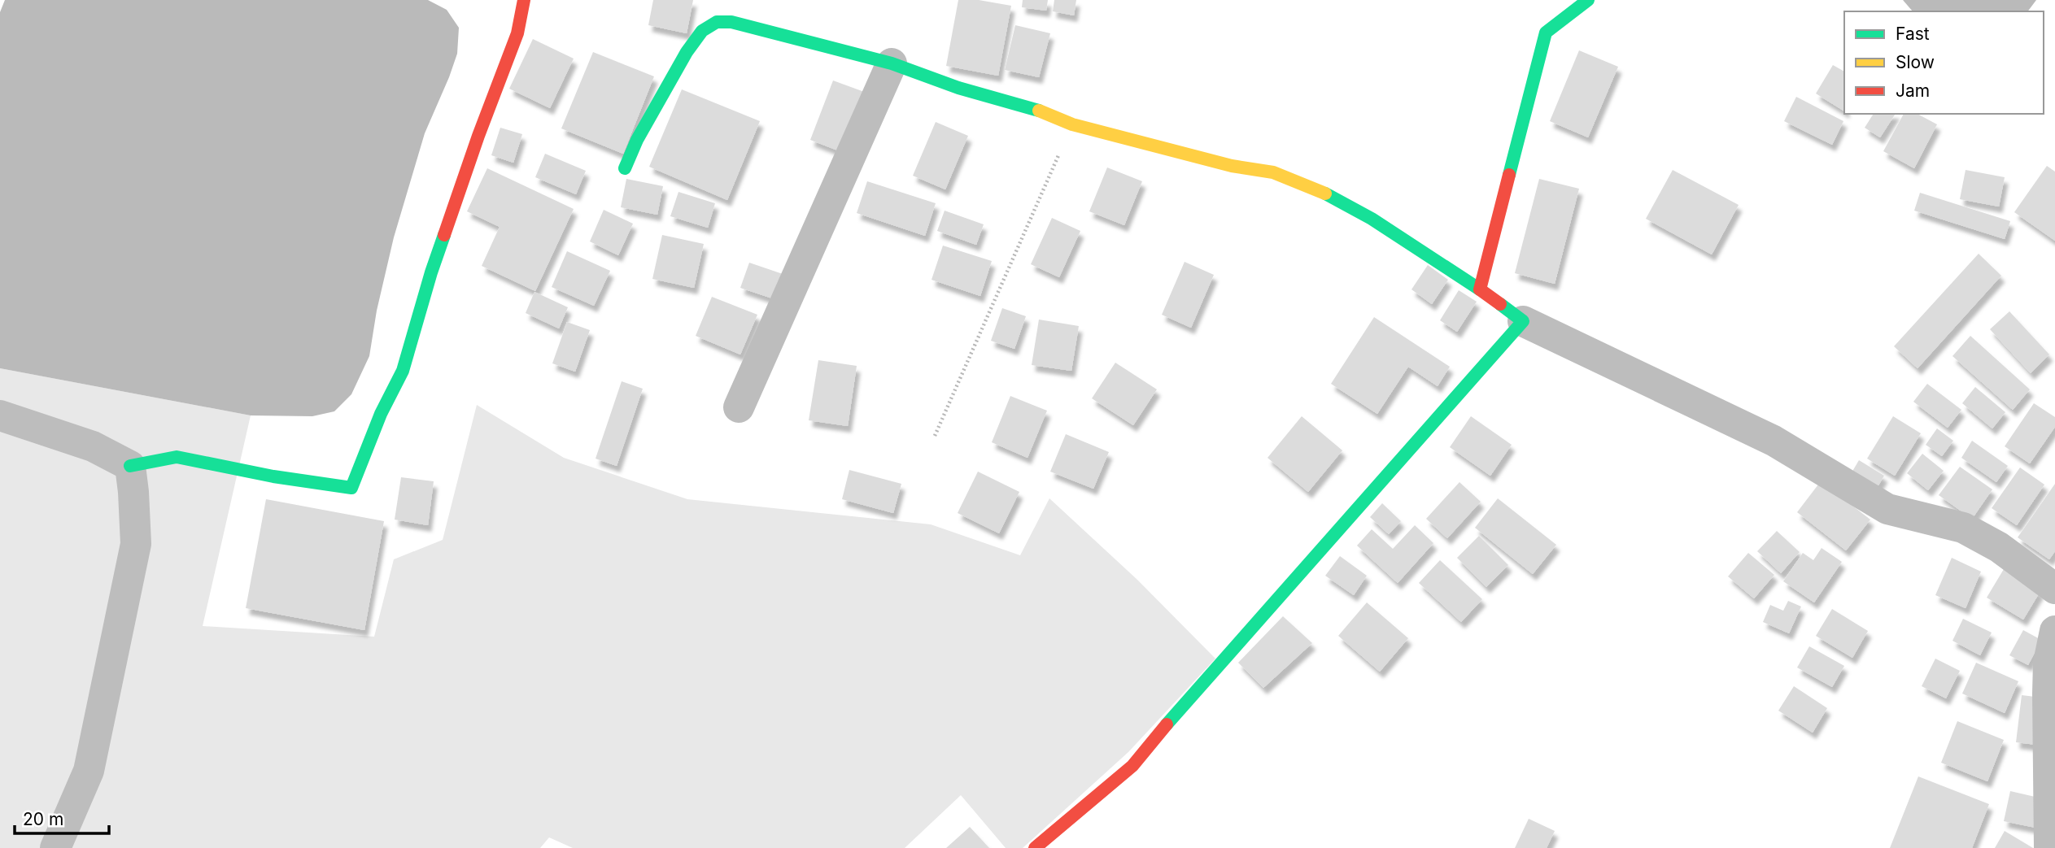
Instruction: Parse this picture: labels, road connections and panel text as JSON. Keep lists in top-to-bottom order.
{
  "legend": ["Fast", "Slow", "Jam"],
  "scale_bar": "20 m"
}
